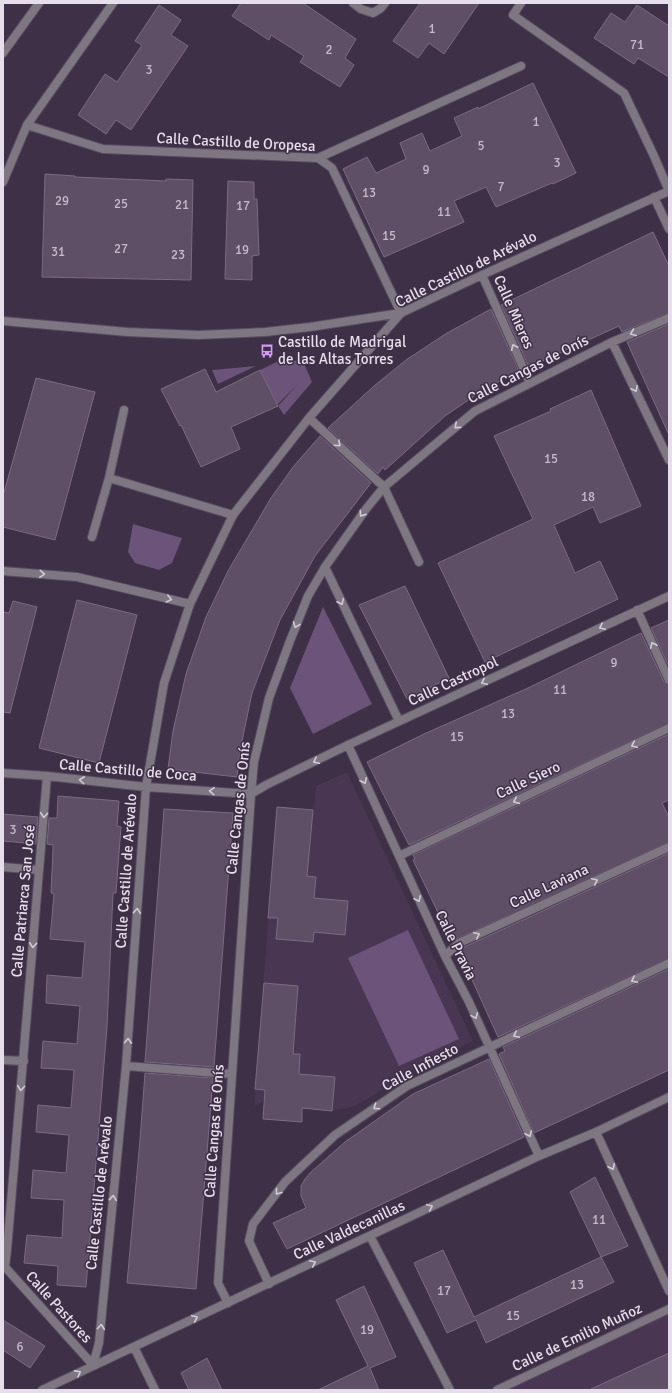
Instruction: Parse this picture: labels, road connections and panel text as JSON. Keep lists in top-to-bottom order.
{
  "streets": {
    "street": [
      "Calle Castillo de Oropesa",
      "Calle Castillo de Arévalo",
      "Calle Mieres",
      "Calle Cangas de Onís",
      "Calle Castropol",
      "Calle Castillo de Coca",
      "Calle Siero",
      "Calle Laviana",
      "Calle Patriarca San José",
      "Calle Pravia",
      "Calle Infiesto",
      "Calle Valdecanillas",
      "Calle Pastores",
      "Calle de Emilio Muñoz"
    ]
  },
  "crossings": [
    ["Calle Castillo de Oropesa", "Calle Castillo de Arévalo"],
    ["Calle Castillo de Arévalo", "Calle Mieres"],
    ["Calle Castillo de Arévalo", "Calle Castillo de Coca"],
    ["Calle Castillo de Arévalo", "Calle Valdecanillas"],
    ["Calle Castillo de Arévalo", "Calle Pastores"],
    ["Calle Mieres", "Calle Cangas de Onís"],
    ["Calle Cangas de Onís", "Calle Castropol"],
    ["Calle Cangas de Onís", "Calle Castillo de Coca"],
    ["Calle Cangas de Onís", "Calle Valdecanillas"],
    ["Calle Castropol", "Calle Castillo de Coca"],
    ["Calle Castropol", "Calle Pravia"],
    ["Calle Castillo de Coca", "Calle Patriarca San José"],
    ["Calle Siero", "Calle Pravia"],
    ["Calle Laviana", "Calle Pravia"],
    ["Calle Patriarca San José", "Calle Pastores"],
    ["Calle Pravia", "Calle Infiesto"],
    ["Calle Pravia", "Calle Valdecanillas"],
    ["Calle Infiesto", "Calle Valdecanillas"],
    ["Calle Valdecanillas", "Calle Pastores"]
  ],
  "one_way": [
    "Calle Castillo de Arévalo",
    "Calle Mieres",
    "Calle Cangas de Onís",
    "Calle Castropol",
    "Calle Castillo de Coca",
    "Calle Siero",
    "Calle Laviana",
    "Calle Patriarca San José",
    "Calle Pravia",
    "Calle Infiesto",
    "Calle Valdecanillas"
  ],
  "places": {
    "bus stop": ["Castillo de Madrigal de las Altas Torres"]
  },
  "house_numbers": [
    "1",
    "71",
    "2",
    "3",
    "1",
    "5",
    "3",
    "9",
    "7",
    "13",
    "29",
    "25",
    "21",
    "17",
    "11",
    "15",
    "27",
    "19",
    "31",
    "23",
    "15",
    "18",
    "9",
    "11",
    "13",
    "15",
    "3",
    "11",
    "13",
    "17",
    "15",
    "19",
    "6"
  ]
}
